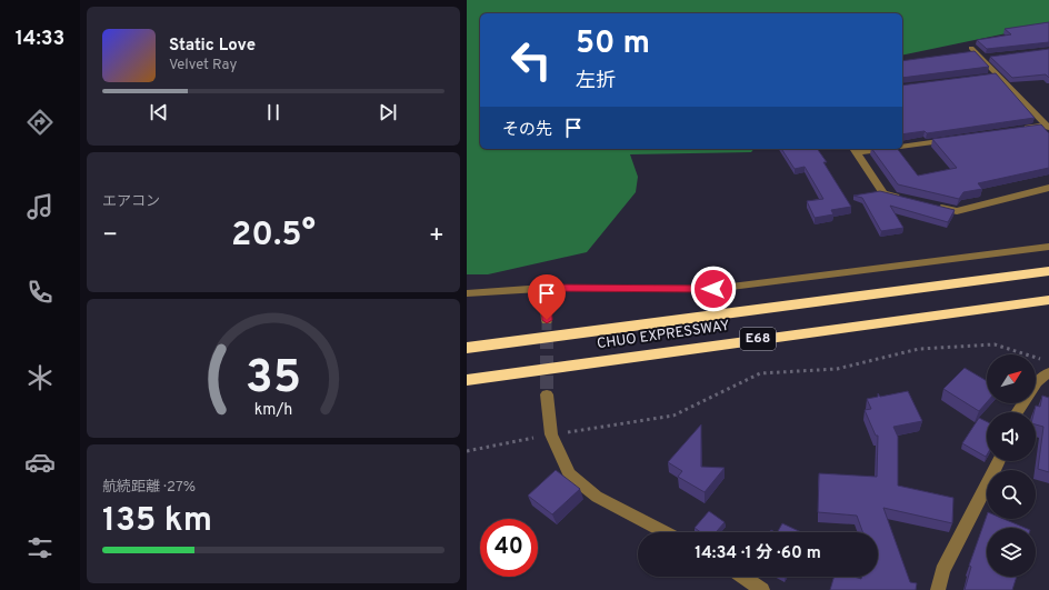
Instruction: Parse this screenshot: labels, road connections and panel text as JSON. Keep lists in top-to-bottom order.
{
  "streets": {
    "highway": ["CHUO EXPRESSWAY", "E68"]
  },
  "north": "top right",
  "page": {
    "tabs": "14:33",
    "turn": ["50 m", "左折"],
    "song": ["Static Love", "Velvet Ray"],
    "then": "その先",
    "tile": [
      "エアコン",
      ["航続距離 · 27%", "135 km"]
    ],
    "heat": ["−", "20.5°", "+"],
    "limit": "40",
    "trip": "14:34 · 1 分 · 60 m",
    "gauge": ["35", "km/h"]
  }
}
